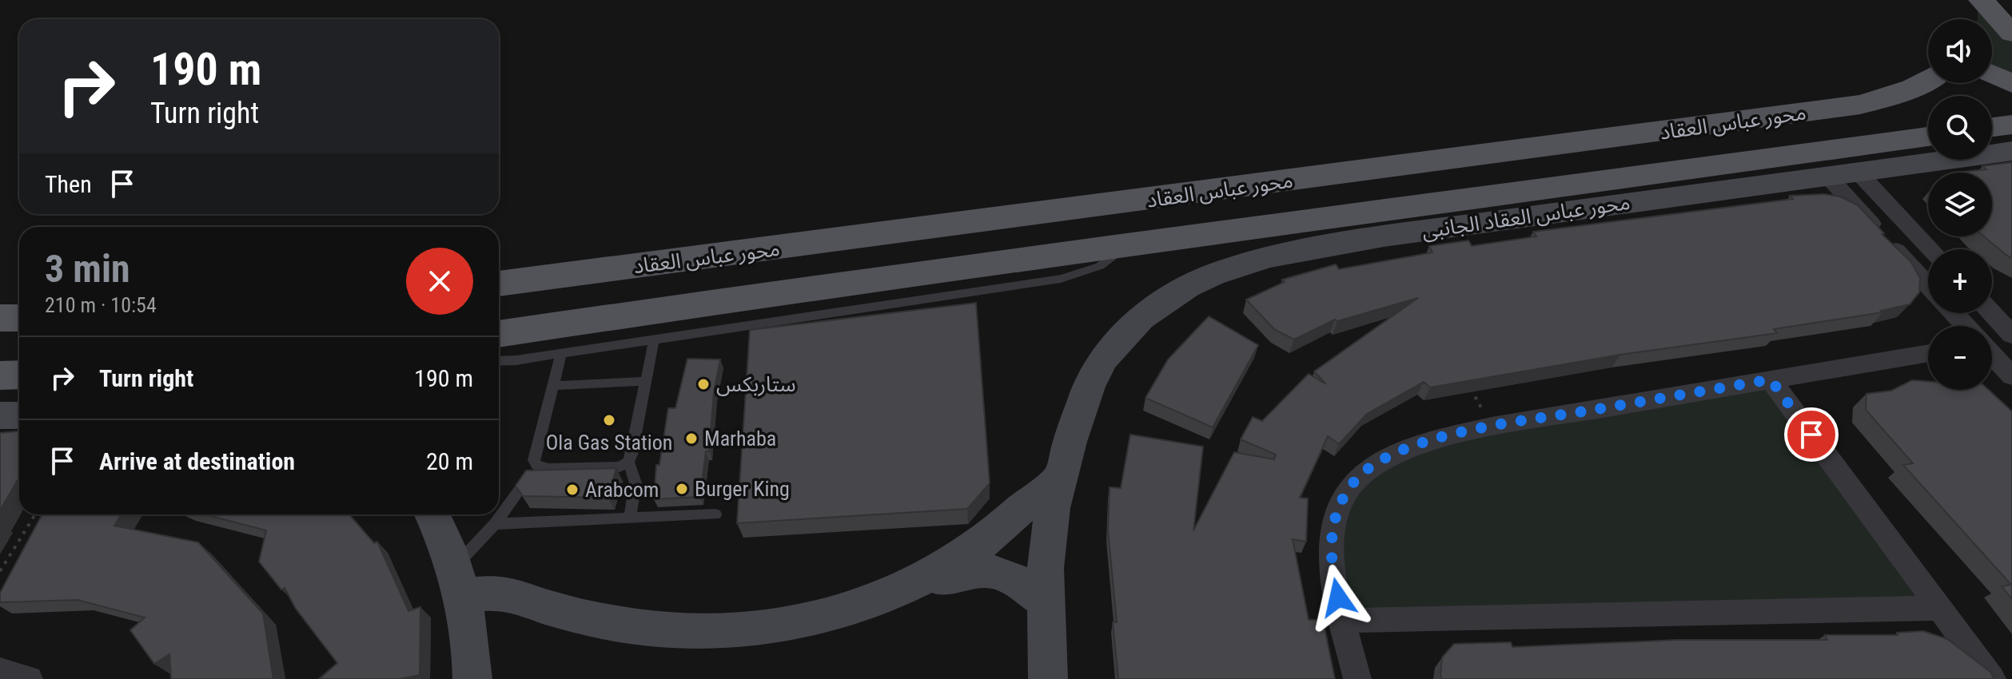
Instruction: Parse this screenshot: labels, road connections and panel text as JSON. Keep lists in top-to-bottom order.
{
  "streets": {
    "main road": ["محور عباس العقاد"]
  },
  "places": [
    "ستاربكس",
    "Ola Gas Station",
    "Marhaba",
    "Burger King",
    "Arabcom"
  ],
  "page": {
    "map_buttons": ["+", "−"],
    "turn": ["190 m", "Turn right"],
    "then": "Then",
    "heading": ["3 min", "210 m · 10:54"],
    "list": [
      {
        "name": "Turn right",
        "value": "190 m"
      },
      {
        "name": "Arrive at destination",
        "value": "20 m"
      }
    ]
  }
}
